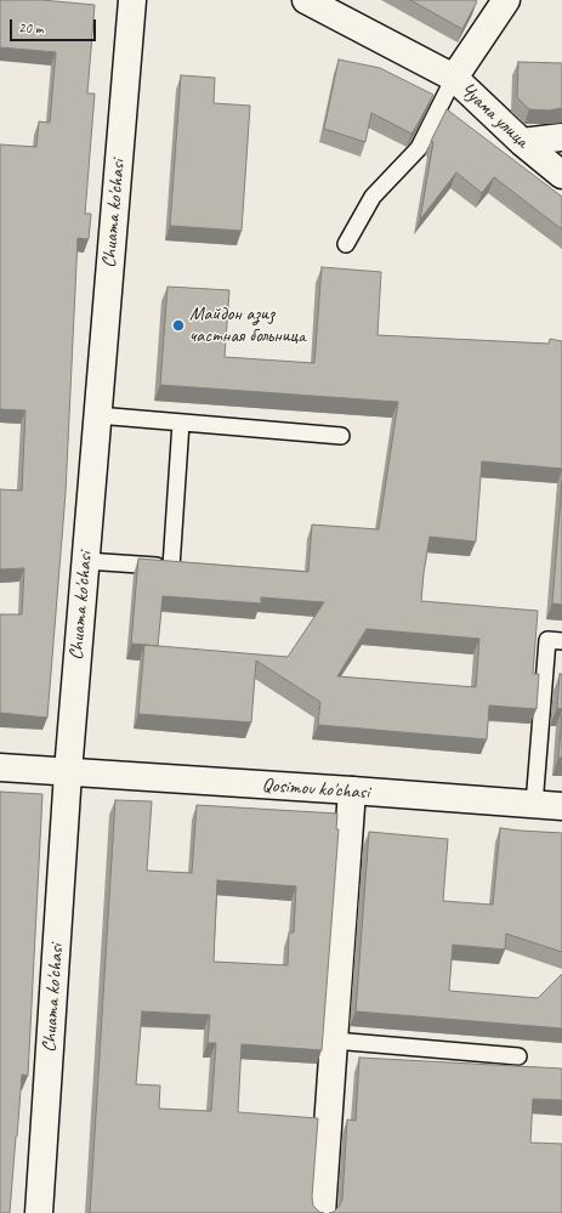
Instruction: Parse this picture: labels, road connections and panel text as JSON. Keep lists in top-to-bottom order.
{
  "streets": {
    "street": ["Чуама улица", "Chuama ko'chasi", "Qosimov ko'chasi"]
  },
  "crossings": [
    ["Chuama ko'chasi", "Qosimov ko'chasi"]
  ],
  "places": ["Майдон азиз частная больница"],
  "scale_bar": "20 m"
}
